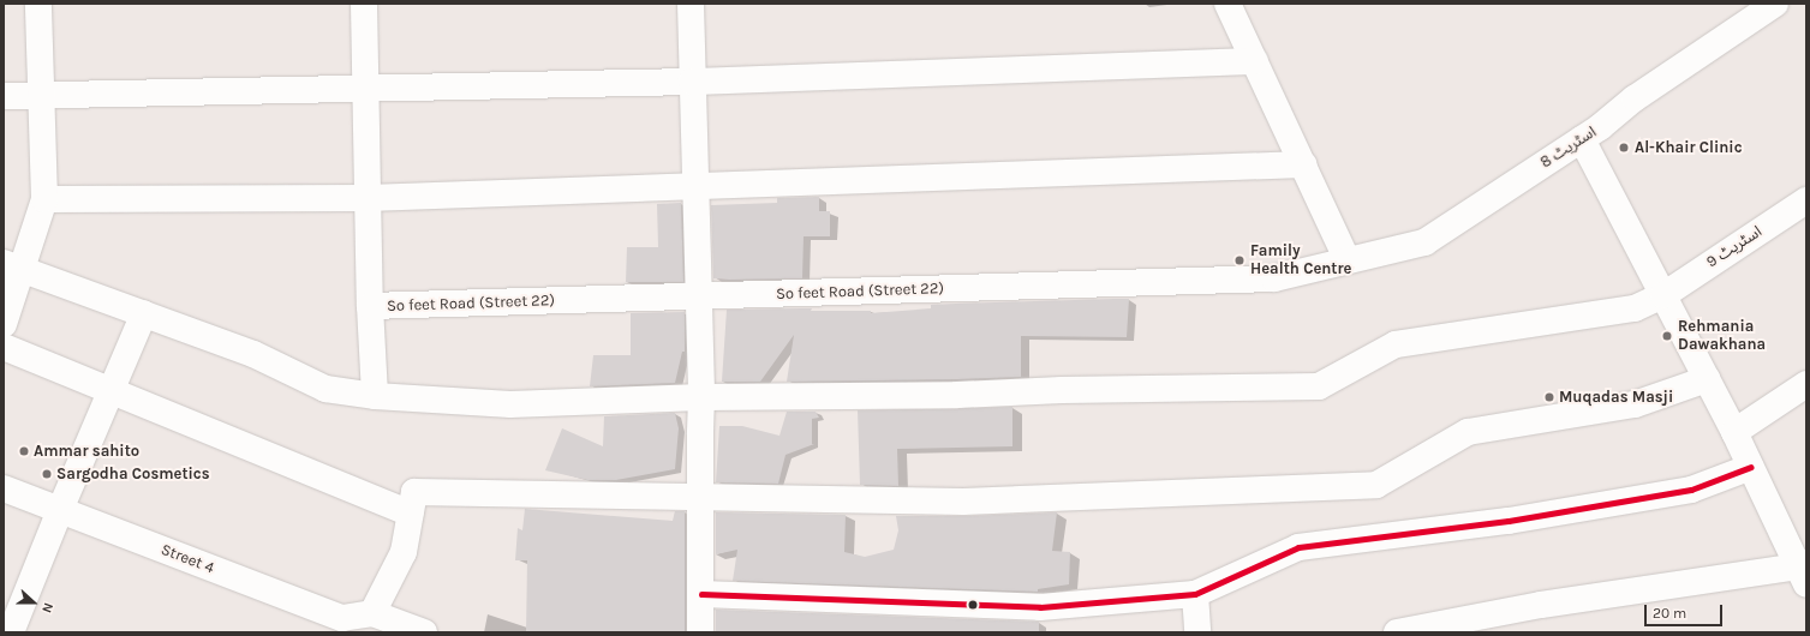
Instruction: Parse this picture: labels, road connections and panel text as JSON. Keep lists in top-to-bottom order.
{
  "streets": {
    "street": [
      "اسٹریٹ 8",
      "اسٹریٹ 9",
      "So feet Road (Street 22)",
      "Street 4"
    ]
  },
  "crossings": [
    ["اسٹریٹ 8", "So feet Road (Street 22)"]
  ],
  "places": [
    "Al-Khair Clinic",
    "Family Health Centre",
    "Rehmania Dawakhana",
    "Muqadas Masji",
    "Ammar sahito",
    "Sargodha Cosmetics"
  ],
  "scale_bar": "20 m",
  "north": "right"
}
